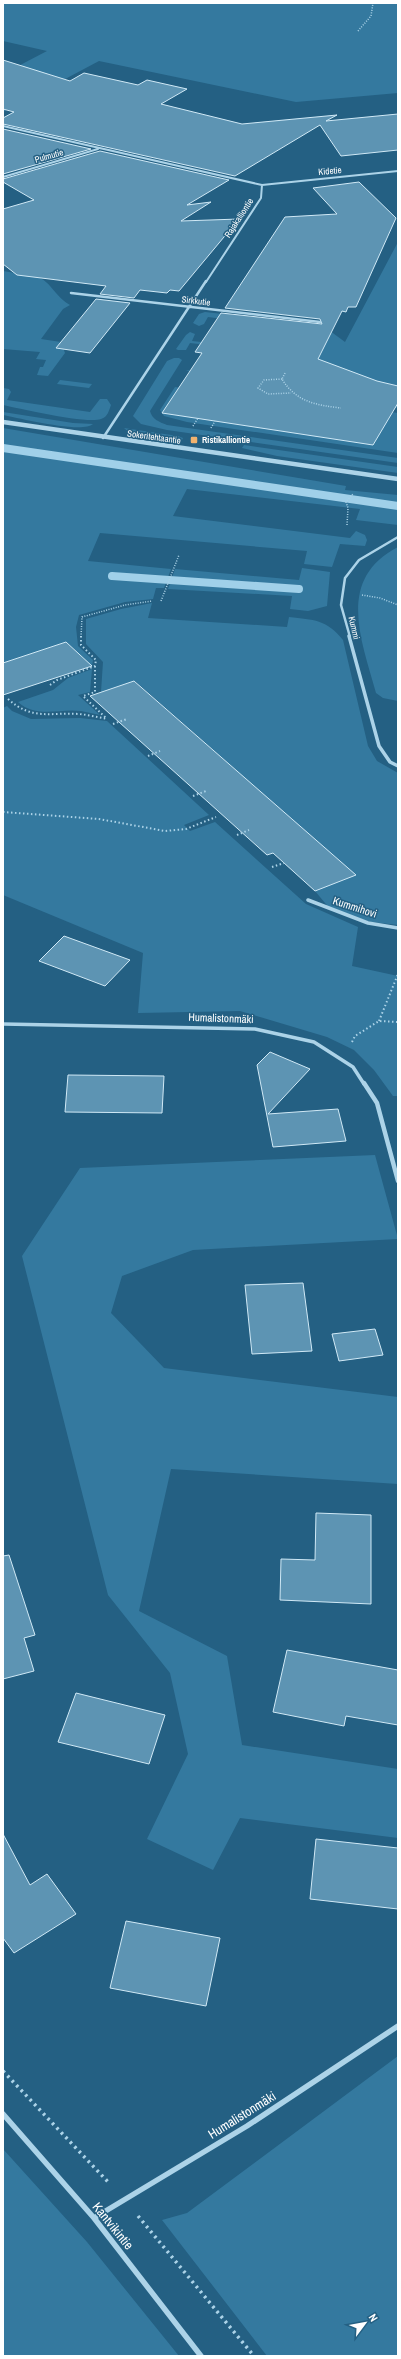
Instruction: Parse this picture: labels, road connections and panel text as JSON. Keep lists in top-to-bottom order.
{
  "streets": {
    "street": [
      "Pulmutie",
      "Kidetie",
      "Rajakalliontie",
      "Sirkkutie",
      "Sokeritehtaantie",
      "Kummi",
      "Kummihovi",
      "Humalistonmäki",
      "Kantvikintie"
    ]
  },
  "crossings": [
    ["Pulmutie", "Rajakalliontie"],
    ["Kidetie", "Rajakalliontie"],
    ["Rajakalliontie", "Sirkkutie"],
    ["Rajakalliontie", "Sokeritehtaantie"],
    ["Humalistonmäki", "Kantvikintie"]
  ],
  "places": {
    "transit": ["Ristikalliontie"]
  },
  "north": "top right"
}
